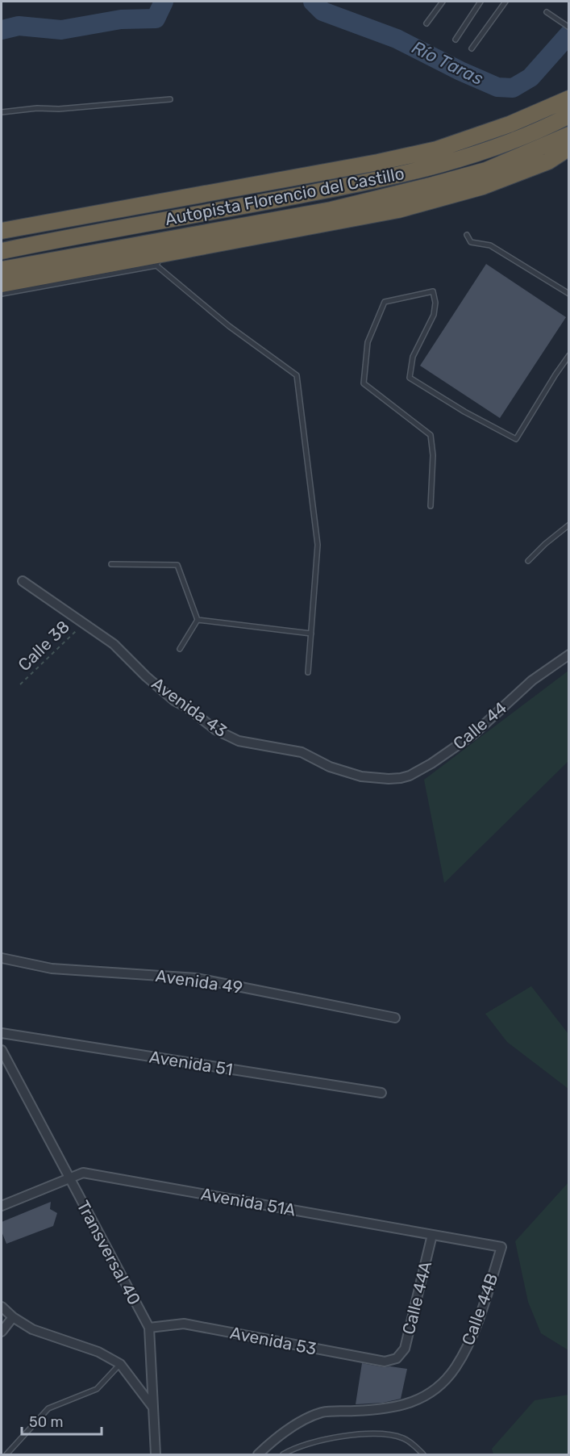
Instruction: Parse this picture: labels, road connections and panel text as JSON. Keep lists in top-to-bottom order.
{
  "streets": {
    "highway": ["Autopista Florencio del Castillo"],
    "street": [
      "Avenida 43",
      "Calle 44",
      "Avenida 49",
      "Avenida 51",
      "Avenida 51A",
      "Transversal 40",
      "Calle 44A",
      "Calle 44B",
      "Avenida 53"
    ],
    "path": ["Calle 38"]
  },
  "crossings": [
    ["Calle 38", "Avenida 43"],
    ["Avenida 43", "Calle 44"],
    ["Avenida 51A", "Transversal 40"],
    ["Avenida 51A", "Calle 44A"],
    ["Avenida 51A", "Calle 44B"],
    ["Transversal 40", "Avenida 53"],
    ["Calle 44A", "Avenida 53"]
  ],
  "water": ["Río Taras"],
  "scale_bar": "50 m"
}
